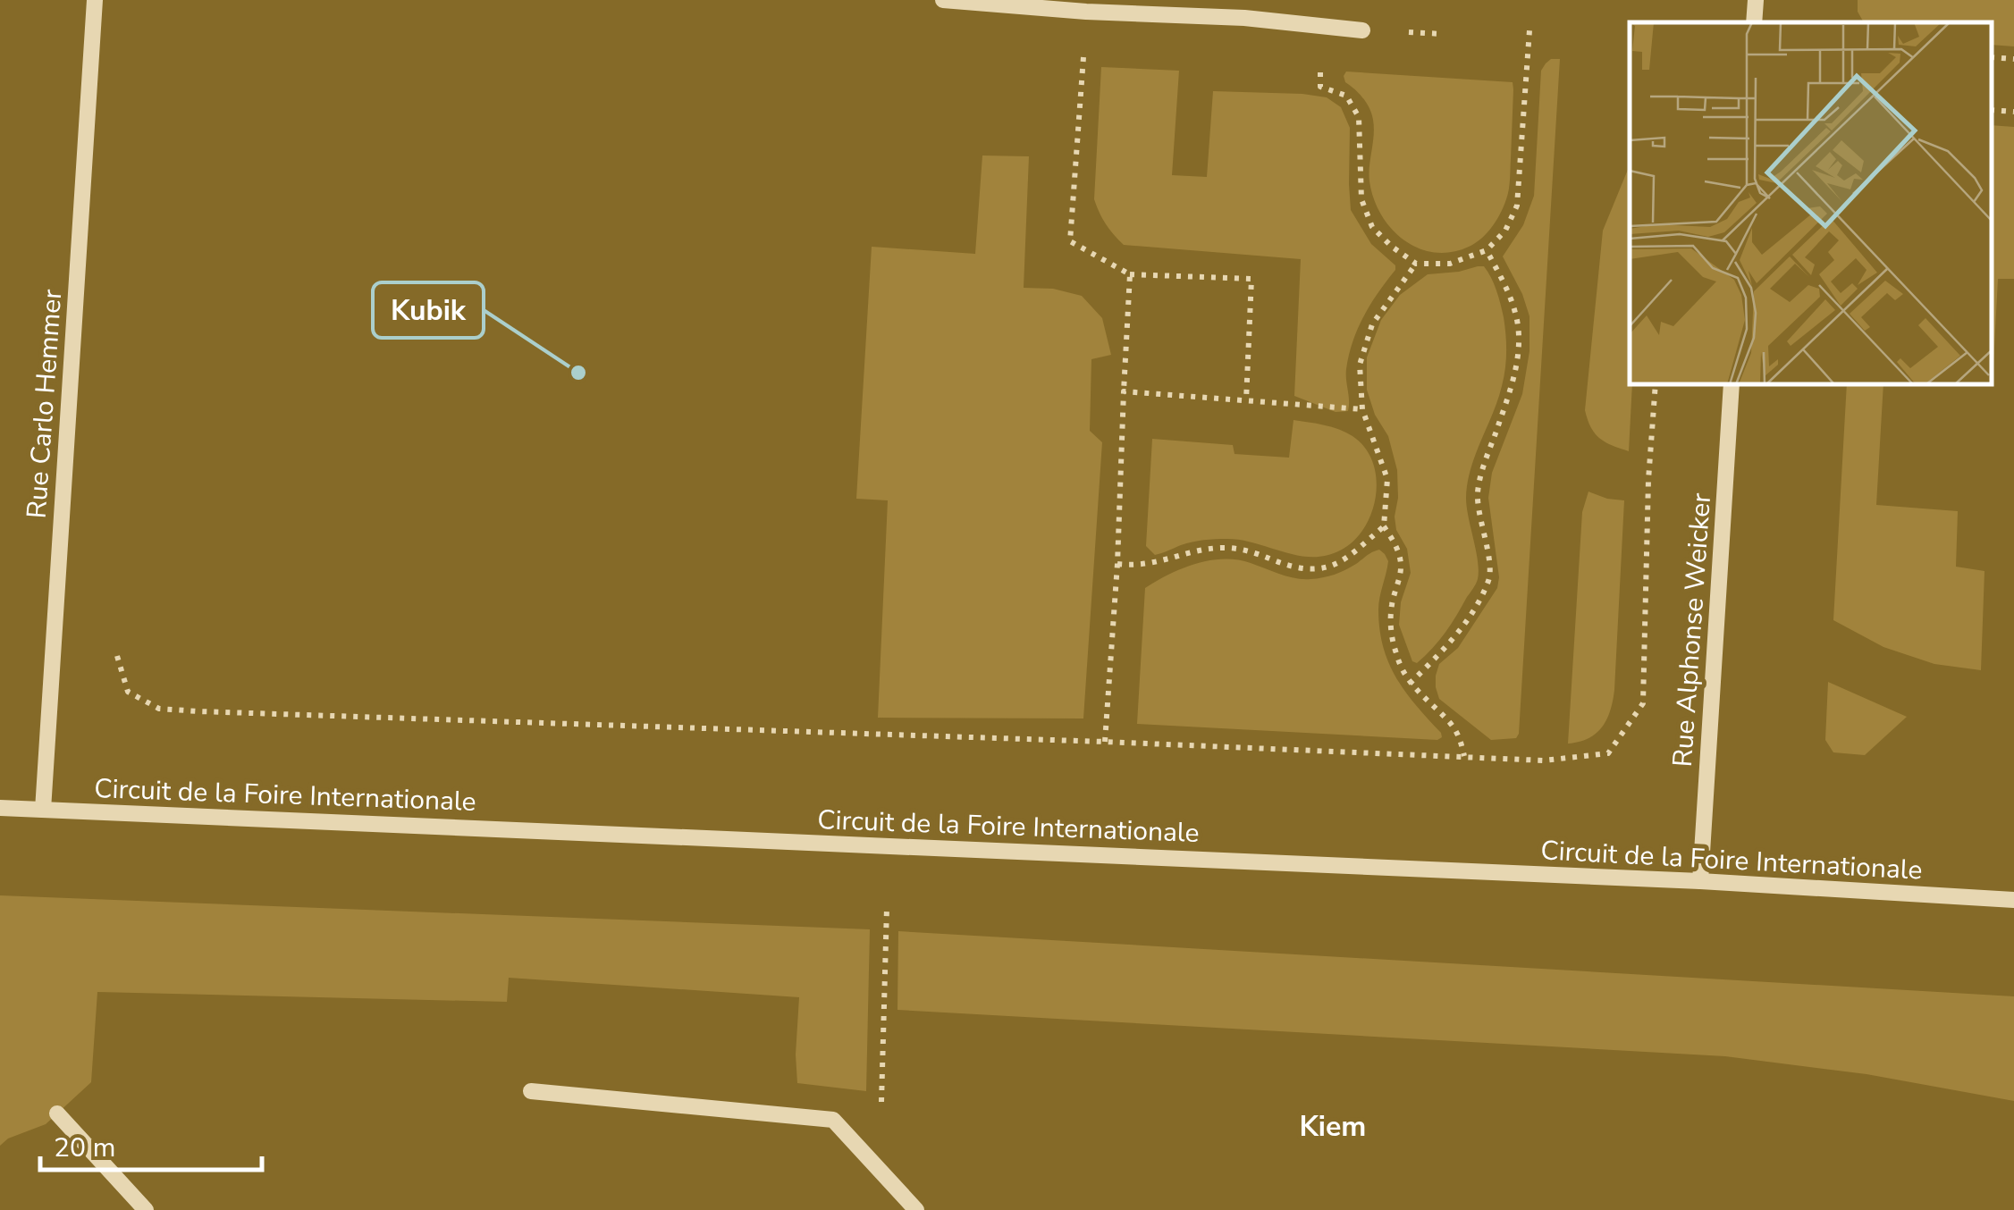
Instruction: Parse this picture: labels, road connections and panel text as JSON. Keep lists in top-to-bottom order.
{
  "streets": {
    "street": ["Rue Carlo Hemmer", "Rue Alphonse Weicker", "Circuit de la Foire Internationale"]
  },
  "crossings": [
    ["Rue Carlo Hemmer", "Circuit de la Foire Internationale"],
    ["Rue Alphonse Weicker", "Circuit de la Foire Internationale"]
  ],
  "districts": ["Kiem"],
  "places": ["Kubik"],
  "scale_bar": "20 m"
}
